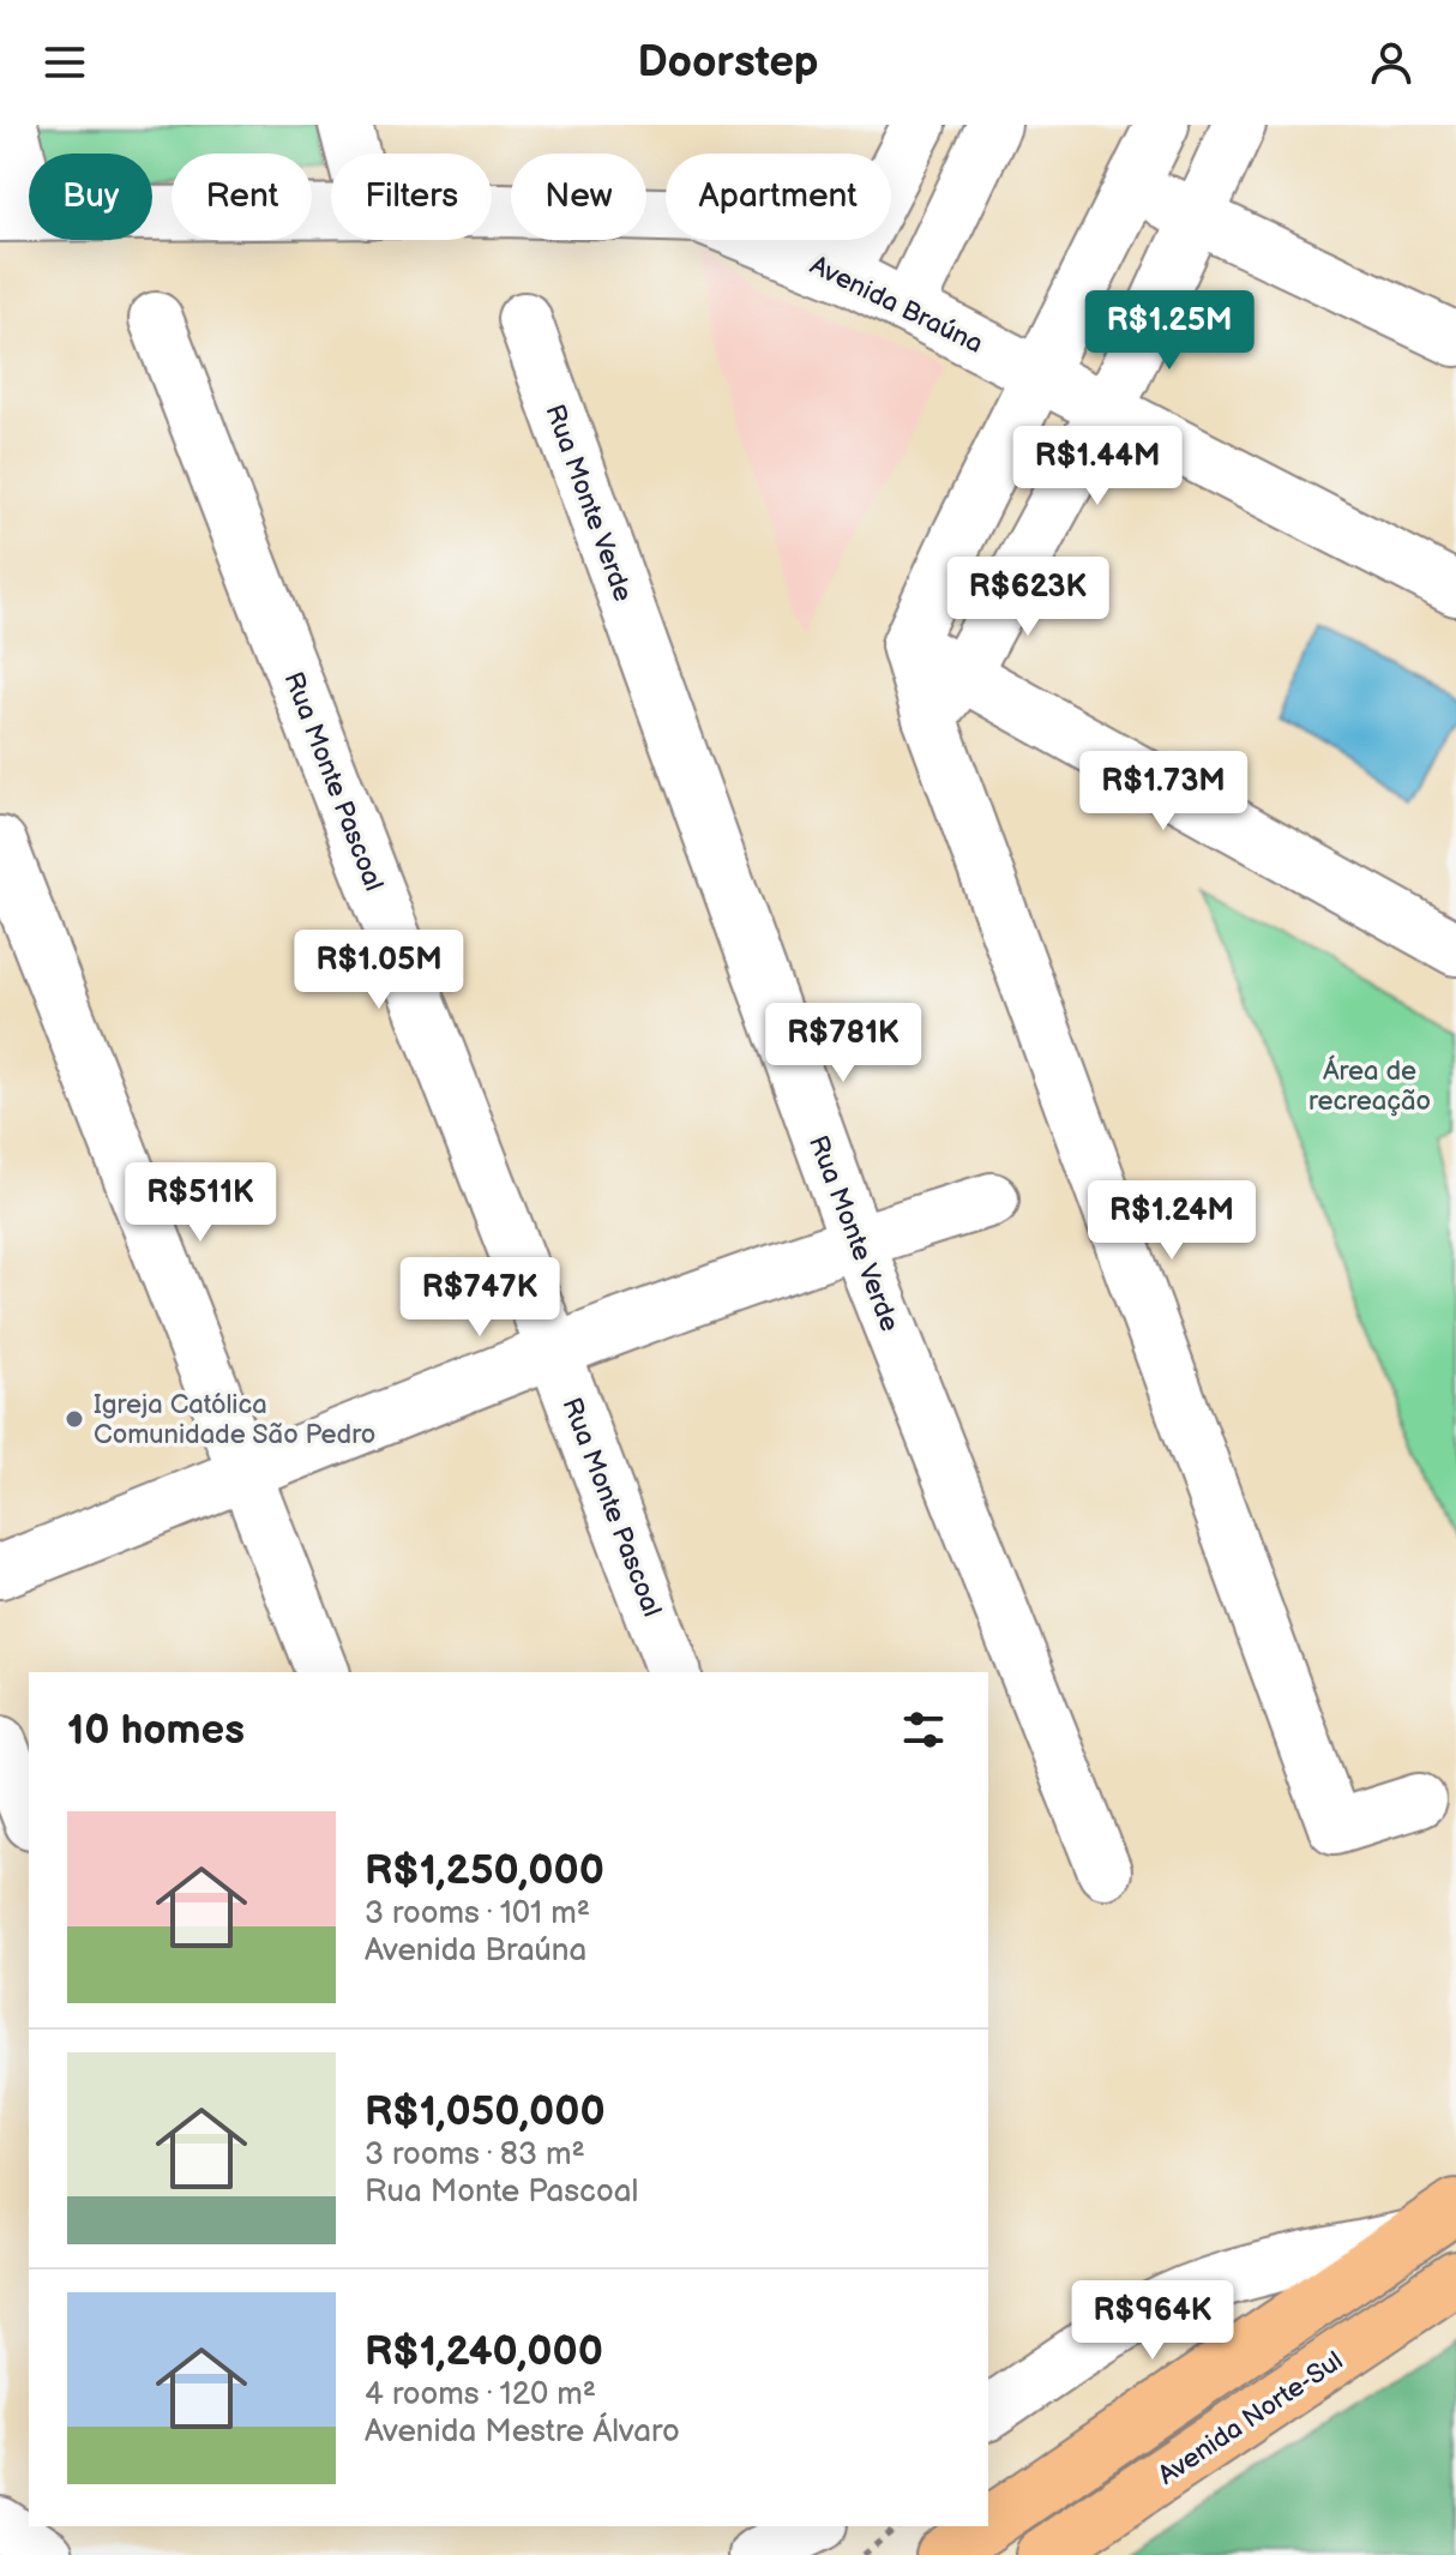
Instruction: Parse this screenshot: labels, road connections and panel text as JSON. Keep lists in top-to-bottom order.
{
  "streets": {
    "main road": ["Avenida Norte-Sul"],
    "street": ["Avenida Braúna", "Rua Monte Verde", "Rua Monte Pascoal"]
  },
  "parks": ["Área de recreação"],
  "places": ["Igreja Católica Comunidade São Pedro"],
  "page": {
    "header": "Doorstep",
    "chip": [
      "Buy",
      "Rent",
      "Filters",
      "New",
      "Apartment"
    ],
    "price": [
      "R$1.25M",
      "R$1.44M",
      "R$623K",
      "R$1.73M",
      "R$1.05M",
      "R$781K",
      "R$511K",
      "R$1.24M",
      "R$747K",
      "R$964K"
    ],
    "heading": "10 homes",
    "list": [
      {
        "name": "R$1,250,000",
        "note": "3 rooms · 101 m² · Avenida Braúna"
      },
      {
        "name": "R$1,050,000",
        "note": "3 rooms · 83 m² · Rua Monte Pascoal"
      },
      {
        "name": "R$1,240,000",
        "note": "4 rooms · 120 m² · Avenida Mestre Álvaro"
      }
    ]
  }
}
